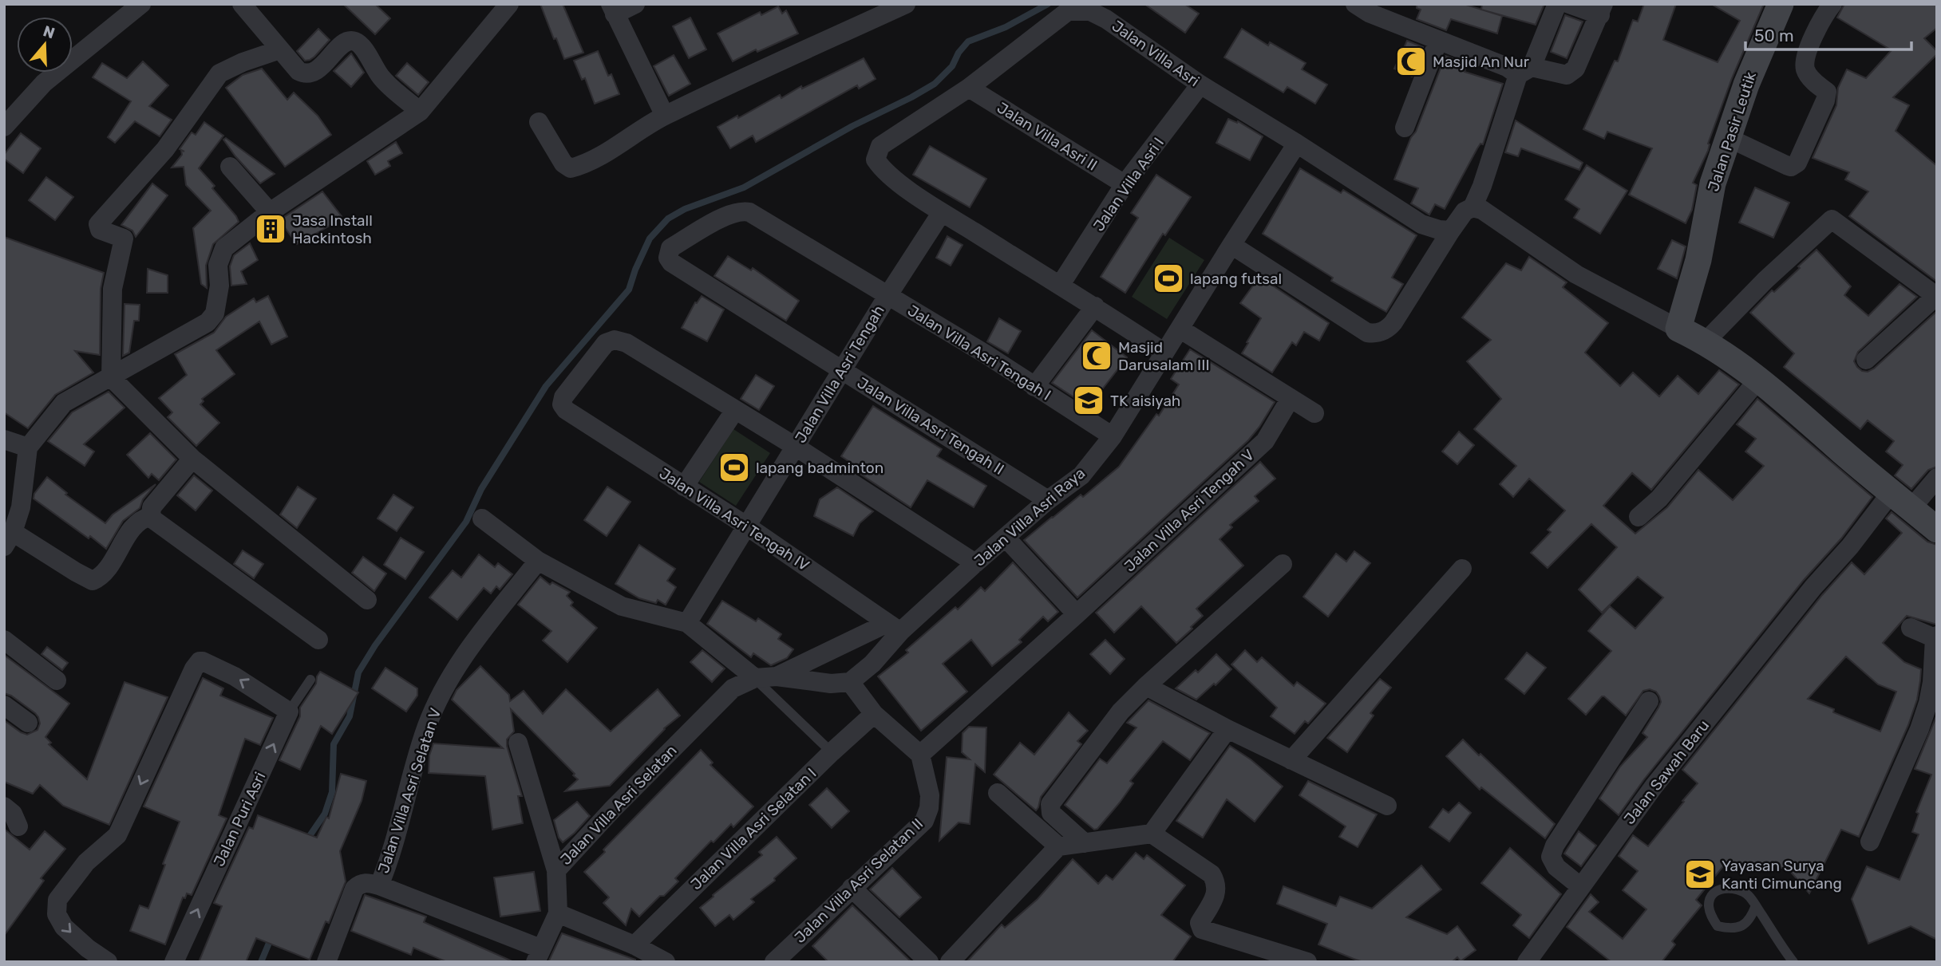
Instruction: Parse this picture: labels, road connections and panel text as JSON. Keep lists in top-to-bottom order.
{
  "streets": {
    "street": [
      "Jalan Villa Asri",
      "Jalan Pasir Leutik",
      "Jalan Villa Asri II",
      "Jalan Villa Asri I",
      "Jalan Villa Asri Tengah I",
      "Jalan Villa Asri Tengah",
      "Jalan Villa Asri Tengah II",
      "Jalan Villa Asri Tengah V",
      "Jalan Villa Asri Raya",
      "Jalan Villa Asri Tengah IV",
      "Jalan Sawah Baru",
      "Jalan Villa Asri Selatan V",
      "Jalan Villa Asri Selatan",
      "Jalan Puri Asri",
      "Jalan Villa Asri Selatan I",
      "Jalan Villa Asri Selatan II"
    ]
  },
  "crossings": [
    ["Jalan Villa Asri", "Jalan Villa Asri II"],
    ["Jalan Villa Asri", "Jalan Villa Asri I"],
    ["Jalan Villa Asri", "Jalan Villa Asri Tengah"],
    ["Jalan Villa Asri", "Jalan Villa Asri Raya"],
    ["Jalan Villa Asri II", "Jalan Villa Asri I"],
    ["Jalan Villa Asri Tengah I", "Jalan Villa Asri Tengah"],
    ["Jalan Villa Asri Tengah I", "Jalan Villa Asri Tengah II"],
    ["Jalan Villa Asri Tengah I", "Jalan Villa Asri Raya"],
    ["Jalan Villa Asri Tengah", "Jalan Villa Asri Tengah II"],
    ["Jalan Villa Asri Tengah", "Jalan Villa Asri Tengah IV"],
    ["Jalan Villa Asri Tengah II", "Jalan Villa Asri Raya"],
    ["Jalan Villa Asri Tengah V", "Jalan Villa Asri Selatan II"],
    ["Jalan Villa Asri Raya", "Jalan Villa Asri Tengah IV"]
  ],
  "one_way": ["Jalan Puri Asri"],
  "places": {
    "mosque": ["Masjid An Nur", "Masjid Darusalam III"],
    "building": ["Jasa Install Hackintosh"],
    "sports": ["lapang futsal", "lapang badminton"],
    "school or university": ["TK aisiyah", "Yayasan Surya Kanti Cimuncang"]
  },
  "scale_bar": "50 m",
  "north": "top"
}
